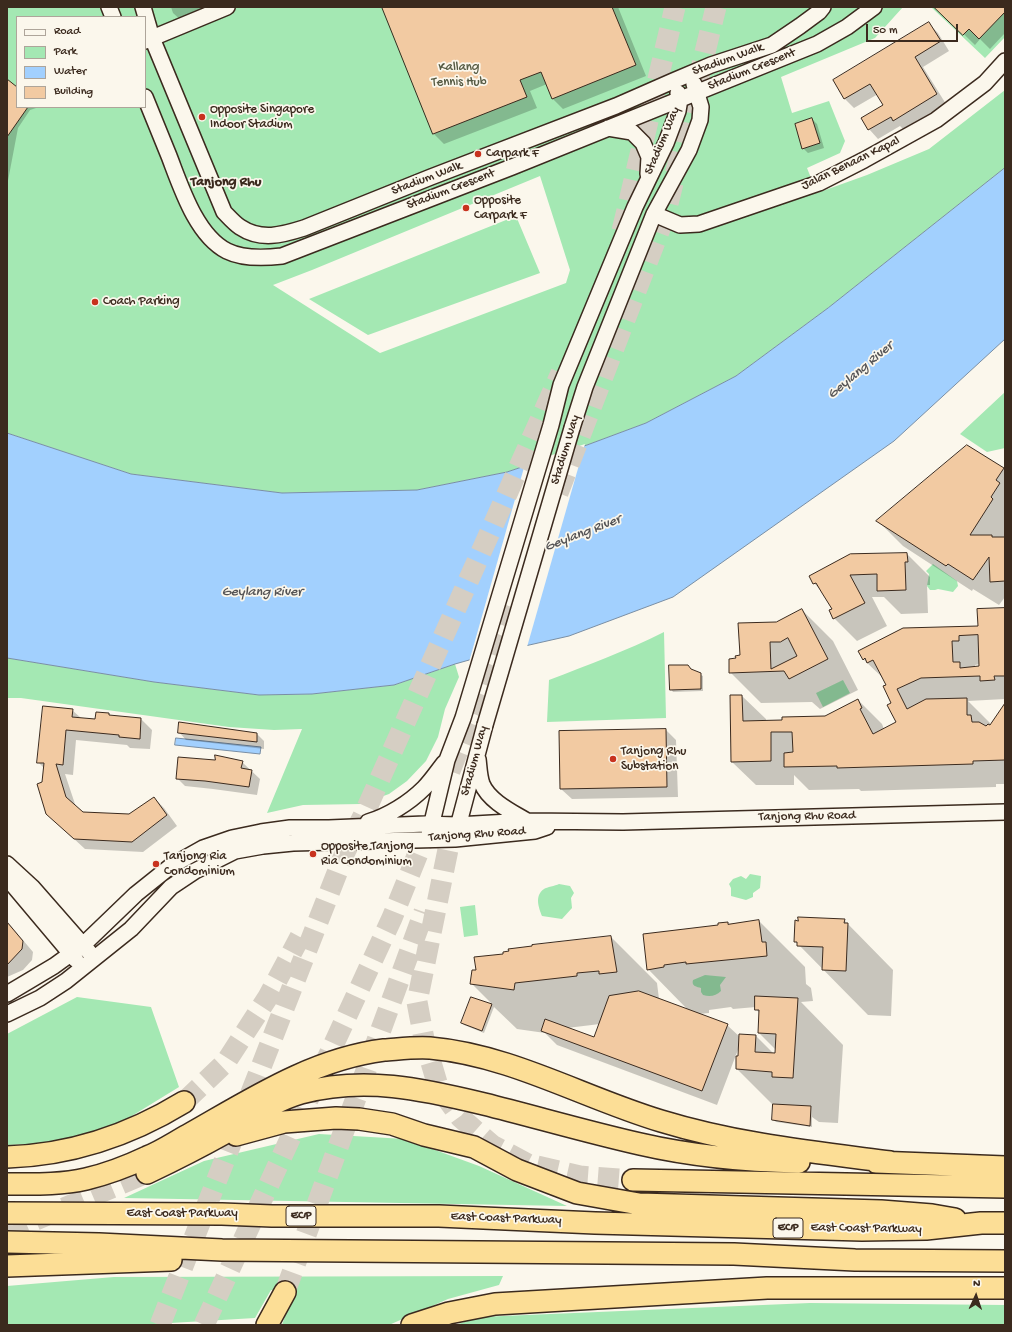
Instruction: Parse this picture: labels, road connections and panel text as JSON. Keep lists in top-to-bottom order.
{
  "streets": {
    "highway": ["East Coast Parkway", "ECP"],
    "street": [
      "Stadium Walk",
      "Stadium Crescent",
      "Stadium Way",
      "Jalan Benaan Kapal",
      "Tanjong Rhu Road"
    ]
  },
  "crossings": [
    ["Stadium Walk", "Stadium Way"],
    ["Stadium Crescent", "Stadium Way"],
    ["Stadium Way", "Jalan Benaan Kapal"],
    ["Stadium Way", "Tanjong Rhu Road"]
  ],
  "districts": ["Tanjong Rhu"],
  "water": ["Geylang River"],
  "parks": ["Kallang Tennis Hub"],
  "places": [
    "Opposite Singapore Indoor Stadium",
    "Carpark F",
    "Opposite Carpark F",
    "Coach Parking",
    "Tanjong Rhu Substation",
    "Opposite Tanjong Ria Condominium",
    "Tanjong Ria Condominium"
  ],
  "legend": [
    "Road",
    "Park",
    "Water",
    "Building"
  ],
  "scale_bar": "50 m",
  "north": "top"
}
